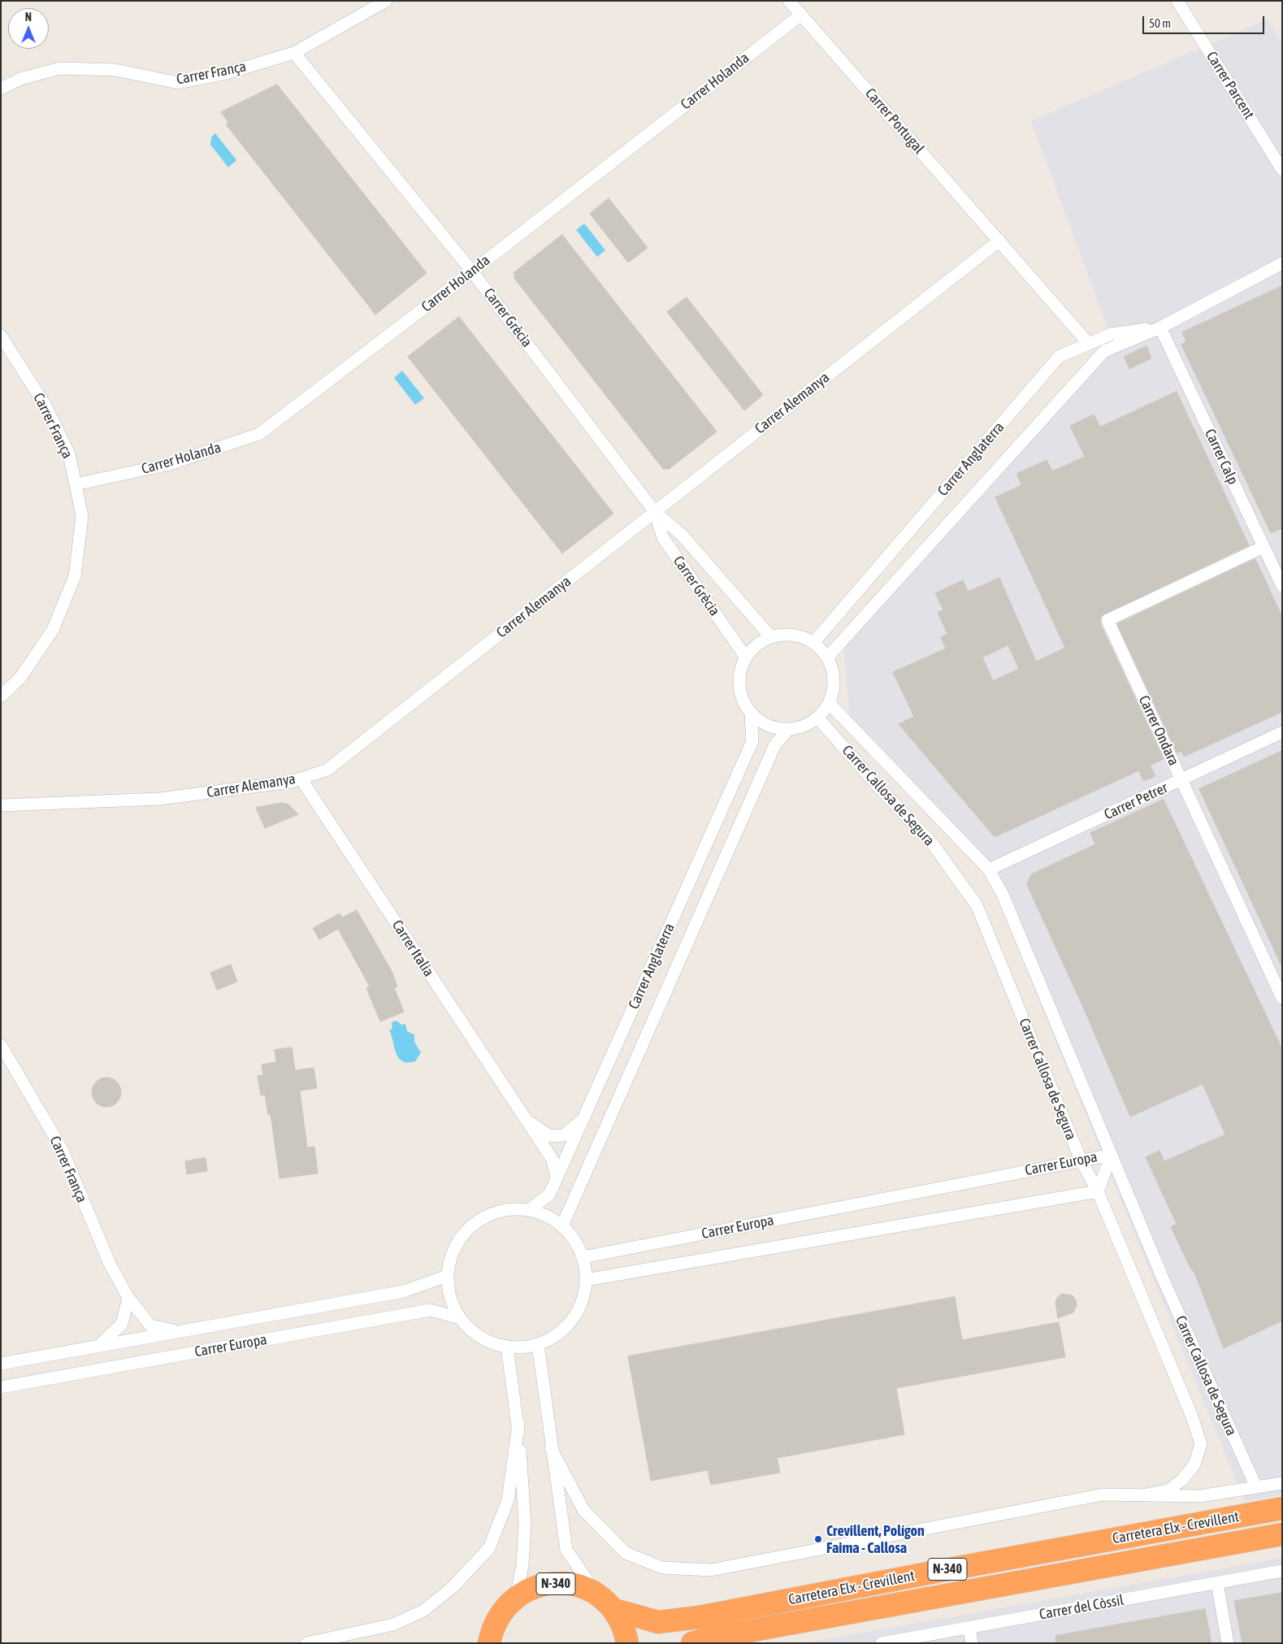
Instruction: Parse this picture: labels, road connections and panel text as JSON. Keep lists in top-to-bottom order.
{
  "streets": {
    "highway": ["Carretera Elx - Crevillent", "N-340"],
    "street": [
      "Carrer França",
      "Carrer Holanda",
      "Carrer Parcent",
      "Carrer Portugal",
      "Carrer Grècia",
      "Carrer Alemanya",
      "Carrer Calp",
      "Carrer Anglaterra",
      "Carrer Ondara",
      "Carrer Callosa de Segura",
      "Carrer Petrer",
      "Carrer Italia",
      "Carrer Europa",
      "Carrer del Còssil"
    ]
  },
  "crossings": [
    ["Carrer França", "Carrer Holanda"],
    ["Carrer França", "Carrer Grècia"],
    ["Carrer França", "Carrer Europa"],
    ["Carrer Holanda", "Carrer Portugal"],
    ["Carrer Holanda", "Carrer Grècia"],
    ["Carrer Portugal", "Carrer Alemanya"],
    ["Carrer Portugal", "Carrer Anglaterra"],
    ["Carrer Grècia", "Carrer Alemanya"],
    ["Carrer Grècia", "Carrer Anglaterra"],
    ["Carrer Grècia", "Carrer Callosa de Segura"],
    ["Carrer Alemanya", "Carrer Italia"],
    ["Carrer Calp", "Carrer Anglaterra"],
    ["Carrer Calp", "Carrer Ondara"],
    ["Carrer Anglaterra", "Carrer Callosa de Segura"],
    ["Carrer Anglaterra", "Carrer Italia"],
    ["Carrer Anglaterra", "Carrer Europa"],
    ["Carrer Ondara", "Carrer Petrer"],
    ["Carrer Callosa de Segura", "Carrer Petrer"],
    ["Carrer Callosa de Segura", "Carrer Europa"],
    ["Carretera Elx - Crevillent", "N-340"]
  ],
  "places": ["Crevillent, Polígon Faima - Callosa"],
  "scale_bar": "50 m",
  "north": "top"
}
